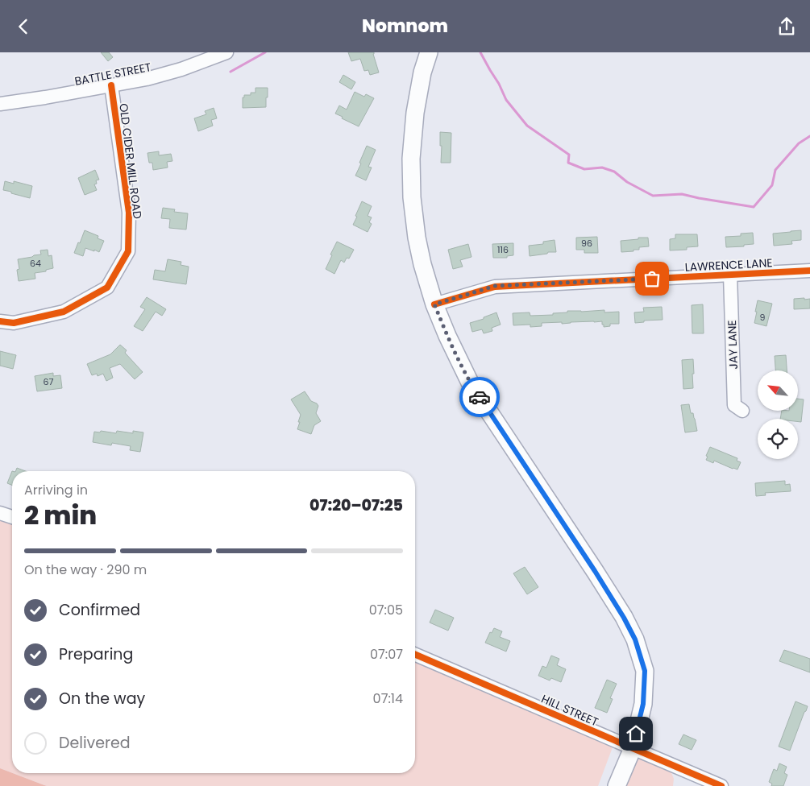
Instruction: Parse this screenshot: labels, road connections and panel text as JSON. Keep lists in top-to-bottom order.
{
  "streets": {
    "street": [
      "BATTLE STREET",
      "OLD CIDER MILL ROAD",
      "LAWRENCE LANE",
      "JAY LANE",
      "HILL STREET"
    ]
  },
  "crossings": [
    ["BATTLE STREET", "OLD CIDER MILL ROAD"],
    ["LAWRENCE LANE", "JAY LANE"]
  ],
  "house_numbers": [
    "96",
    "116",
    "64",
    "9",
    "67"
  ],
  "north": "top left",
  "page": {
    "header": "Nomnom",
    "heading": ["2 min", "Arriving in", "07:20–07:25"],
    "bar": "On the way · 290 m",
    "list": [
      ["Confirmed", "07:05"],
      ["Preparing", "07:07"],
      ["On the way", "07:14"],
      "Delivered"
    ]
  }
}
